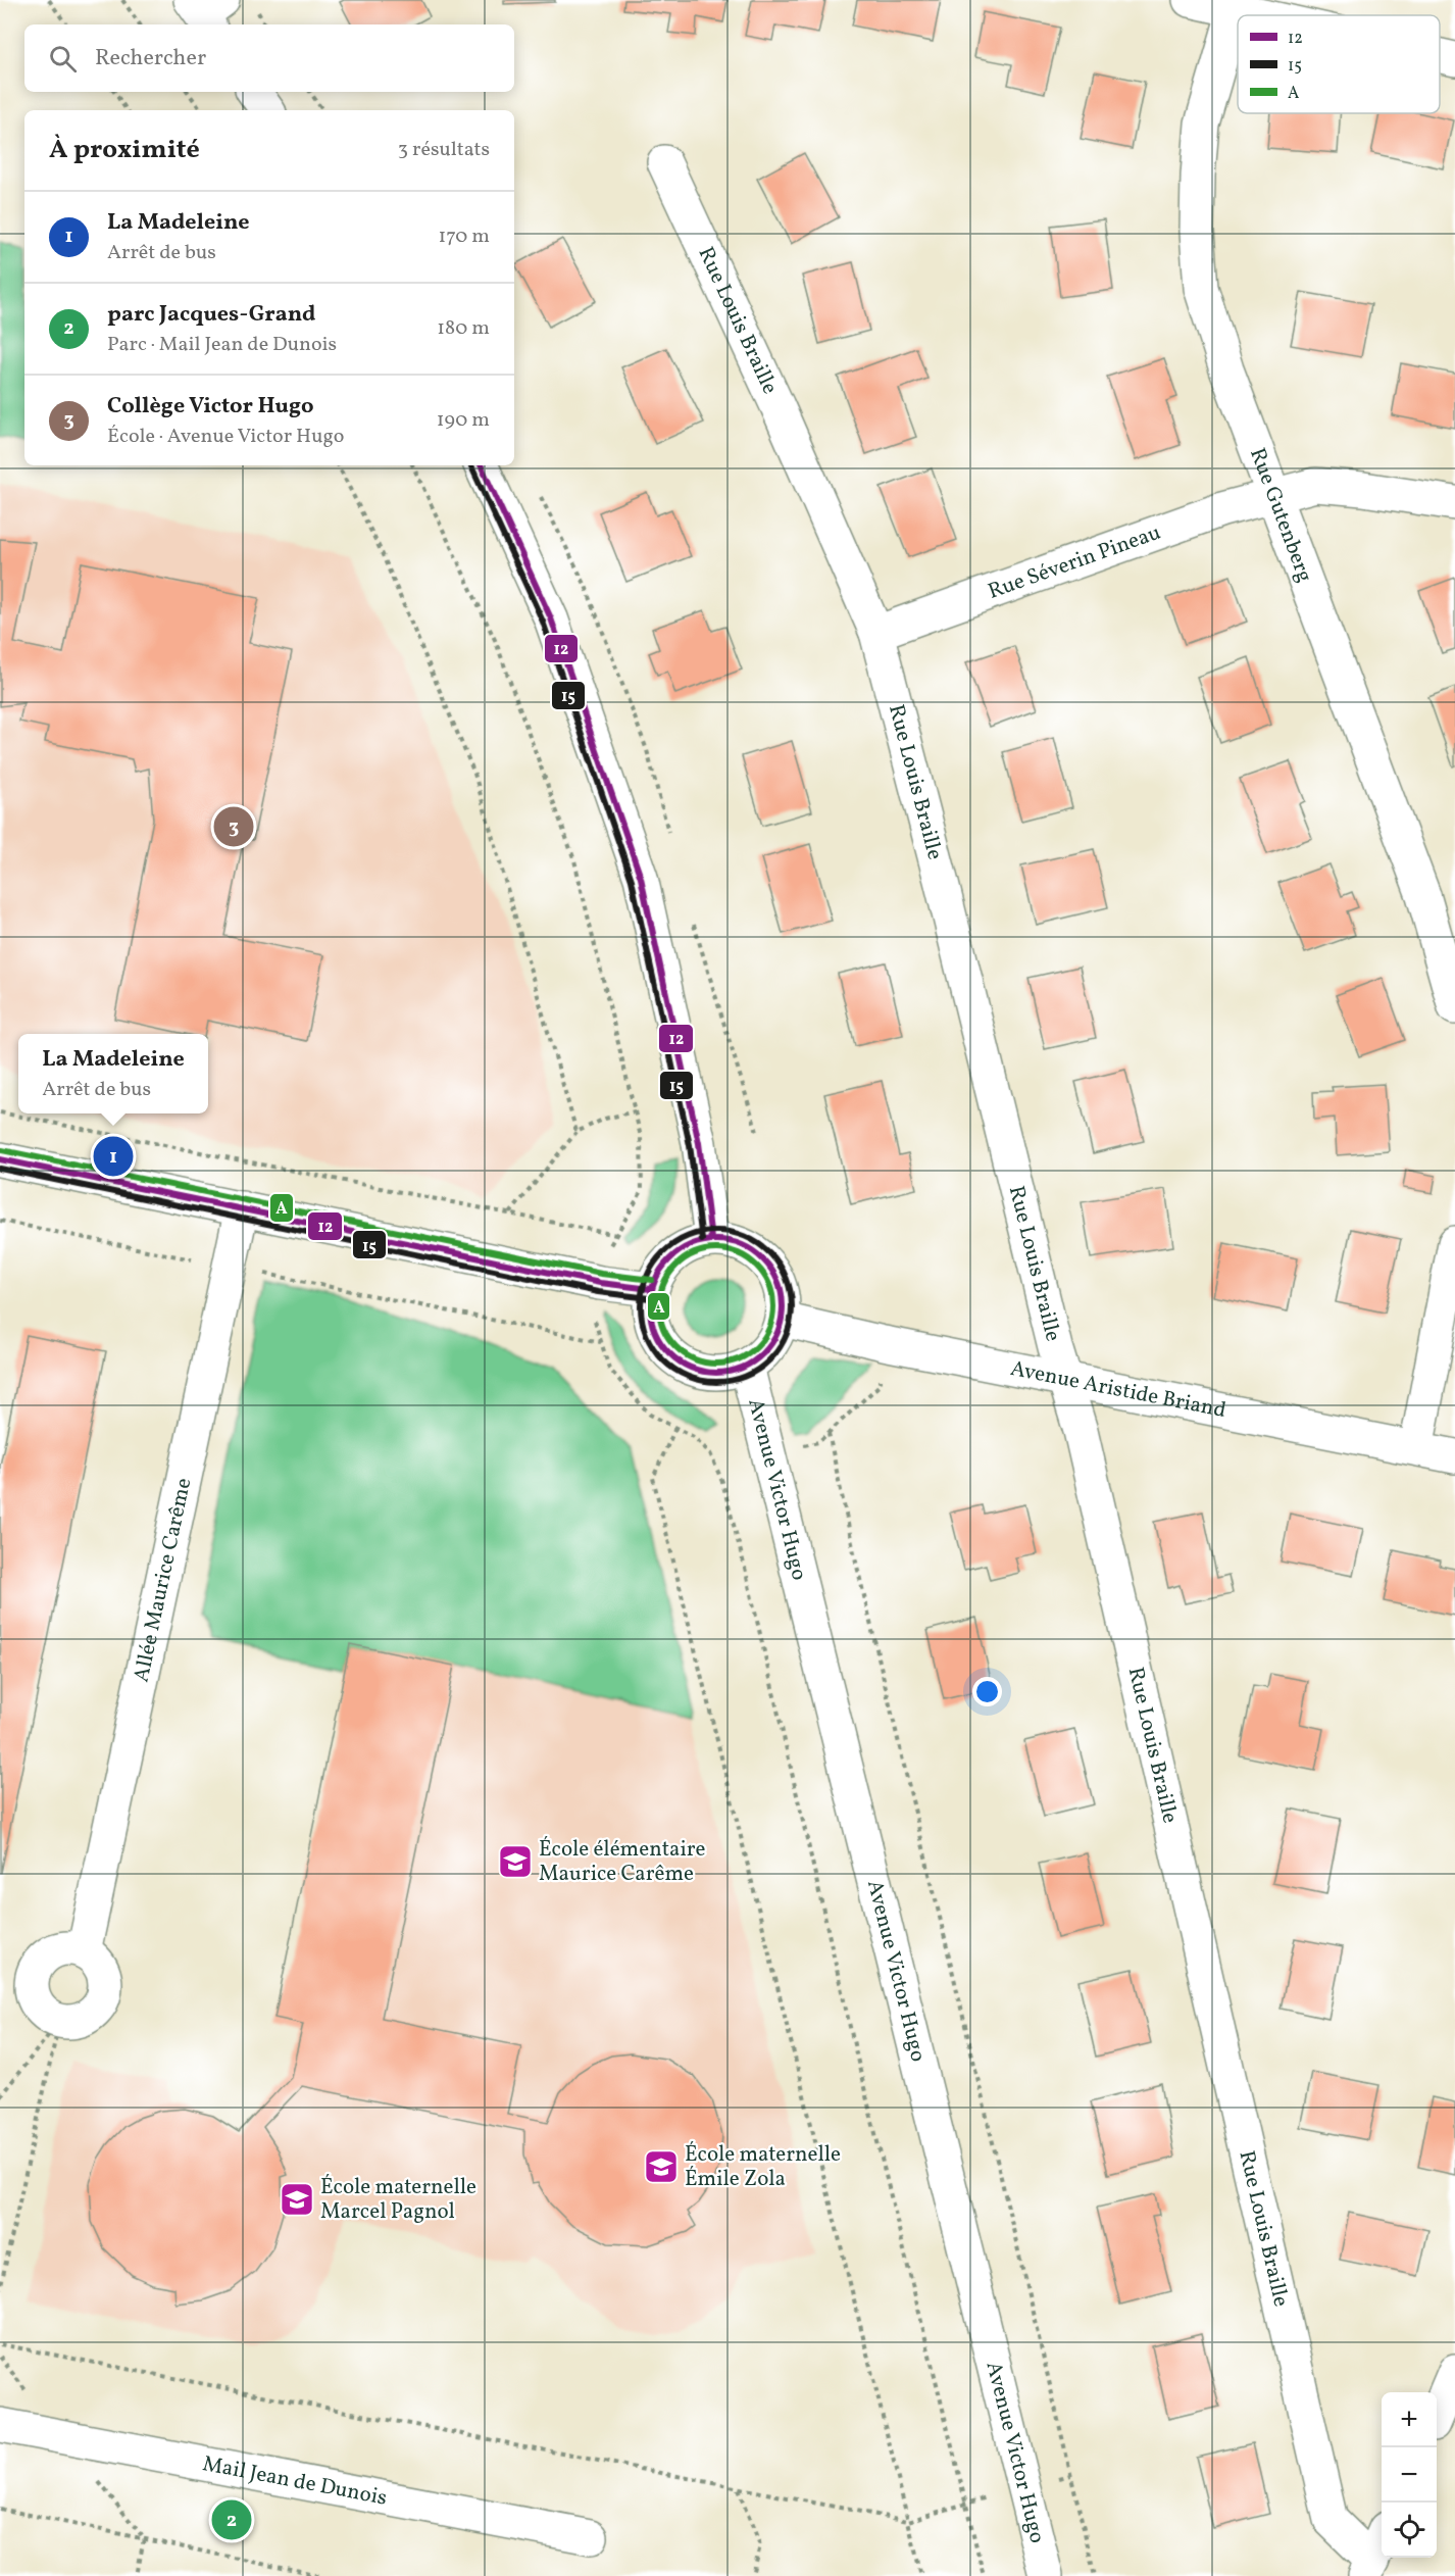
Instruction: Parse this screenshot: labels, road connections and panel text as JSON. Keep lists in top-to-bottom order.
{
  "streets": {
    "street": [
      "Rue Louis Braille",
      "Rue Gutenberg",
      "Rue Séverin Pineau",
      "Avenue Aristide Briand",
      "Avenue Victor Hugo",
      "Allée Maurice Carême",
      "Mail Jean de Dunois"
    ]
  },
  "crossings": [
    ["Rue Louis Braille", "Rue Séverin Pineau"],
    ["Rue Louis Braille", "Avenue Aristide Briand"],
    ["Rue Gutenberg", "Rue Séverin Pineau"],
    ["Avenue Aristide Briand", "Avenue Victor Hugo"]
  ],
  "places": {
    "school or university": ["École élémentaire Maurice Carême", "École maternelle Émile Zola", "École maternelle Marcel Pagnol"]
  },
  "lines": ["transit line 12", "transit line 15", "transit line A"],
  "legend": ["12", "15", "A"],
  "page": {
    "search": "Rechercher",
    "heading": ["À proximité", "3 résultats"],
    "list": [
      {
        "mark": "1",
        "name": "La Madeleine",
        "note": "Arrêt de bus",
        "value": "170 m"
      },
      {
        "mark": "2",
        "name": "parc Jacques-Grand",
        "note": "Parc · Mail Jean de Dunois",
        "value": "180 m"
      },
      {
        "mark": "3",
        "name": "Collège Victor Hugo",
        "note": "École · Avenue Victor Hugo",
        "value": "190 m"
      }
    ],
    "pins": ["3", "1", "2"],
    "popup": ["La Madeleine", "Arrêt de bus"],
    "map_buttons": ["+", "−"]
  }
}
